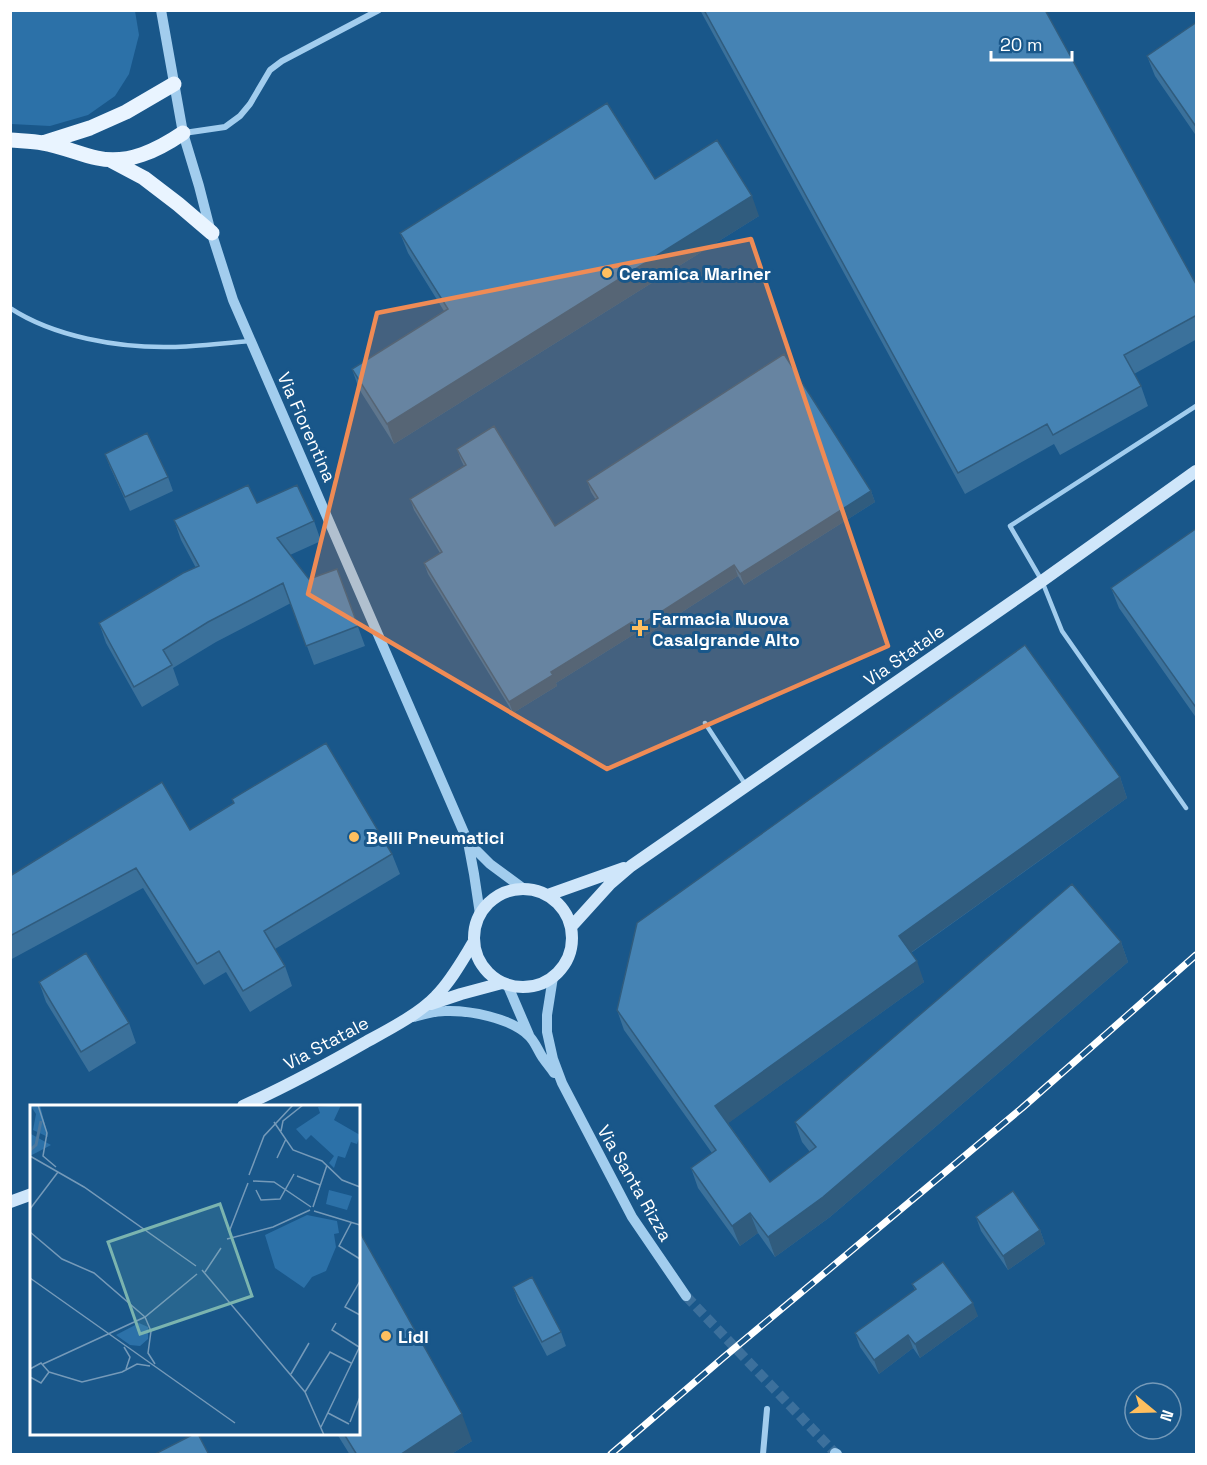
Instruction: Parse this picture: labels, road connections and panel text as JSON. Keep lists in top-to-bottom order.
{
  "streets": {
    "main road": ["Via Statale"],
    "street": ["Via Fiorentina", "Via Santa Rizza"]
  },
  "crossings": [
    ["Via Fiorentina", "Via Statale"],
    ["Via Fiorentina", "Via Santa Rizza"],
    ["Via Statale", "Via Santa Rizza"]
  ],
  "places": {
    "other": ["Ceramica Mariner", "Belli Pneumatici", "Lidl"],
    "health": ["Farmacia Nuova Casalgrande Alto"]
  },
  "scale_bar": "20 m",
  "north": "right"
}
